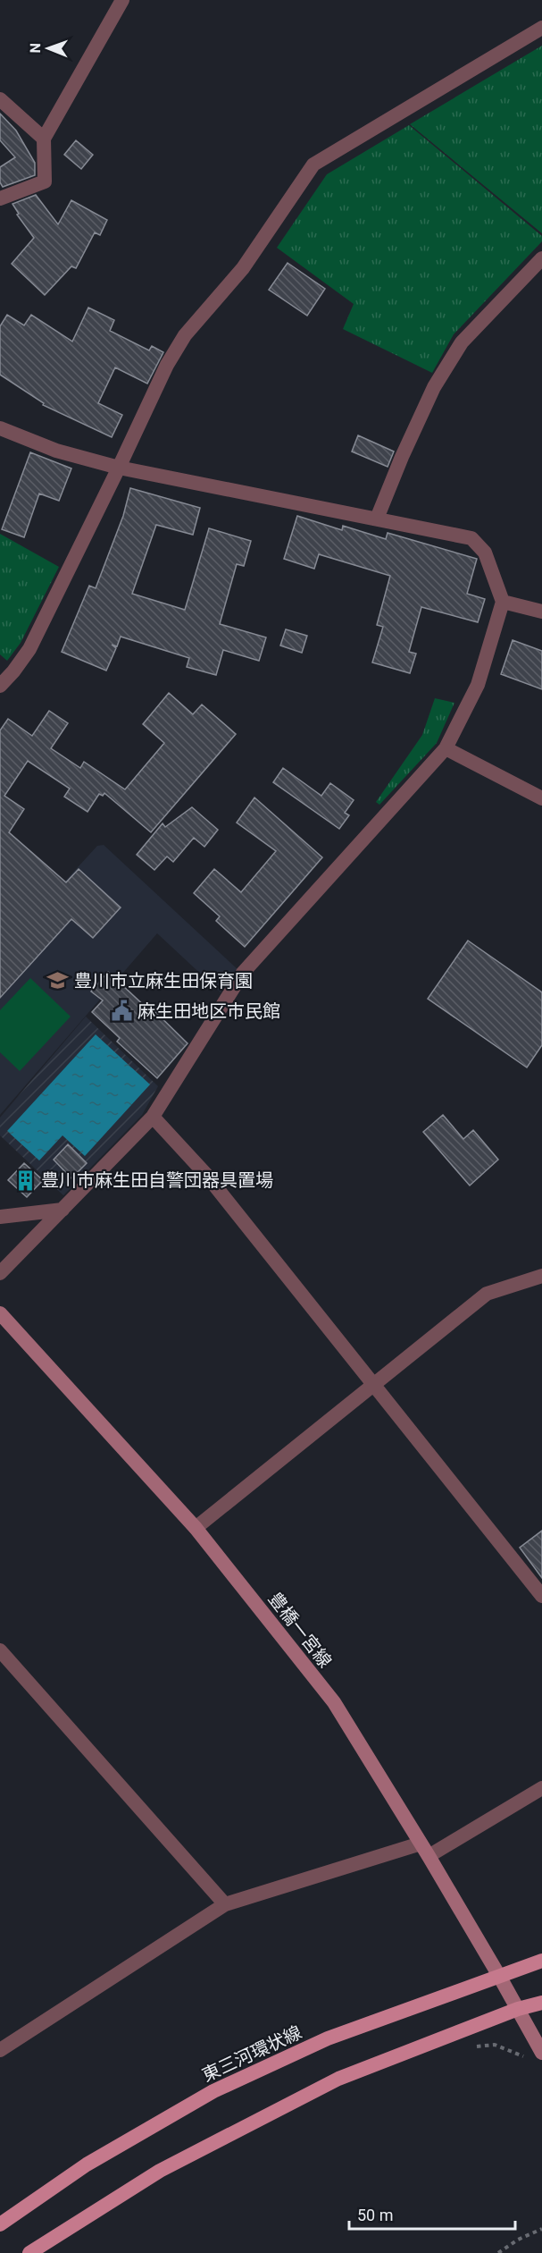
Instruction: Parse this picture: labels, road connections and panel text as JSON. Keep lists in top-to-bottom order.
{
  "streets": {
    "main road": ["豊橋一宮線", "東三河環状線"]
  },
  "crossings": [
    ["豊橋一宮線", "東三河環状線"]
  ],
  "places": {
    "school or university": ["豊川市立麻生田保育園"],
    "public building": ["麻生田地区市民館"],
    "building": ["豊川市麻生田自警団器具置場"]
  },
  "scale_bar": "50 m",
  "north": "left"
}
